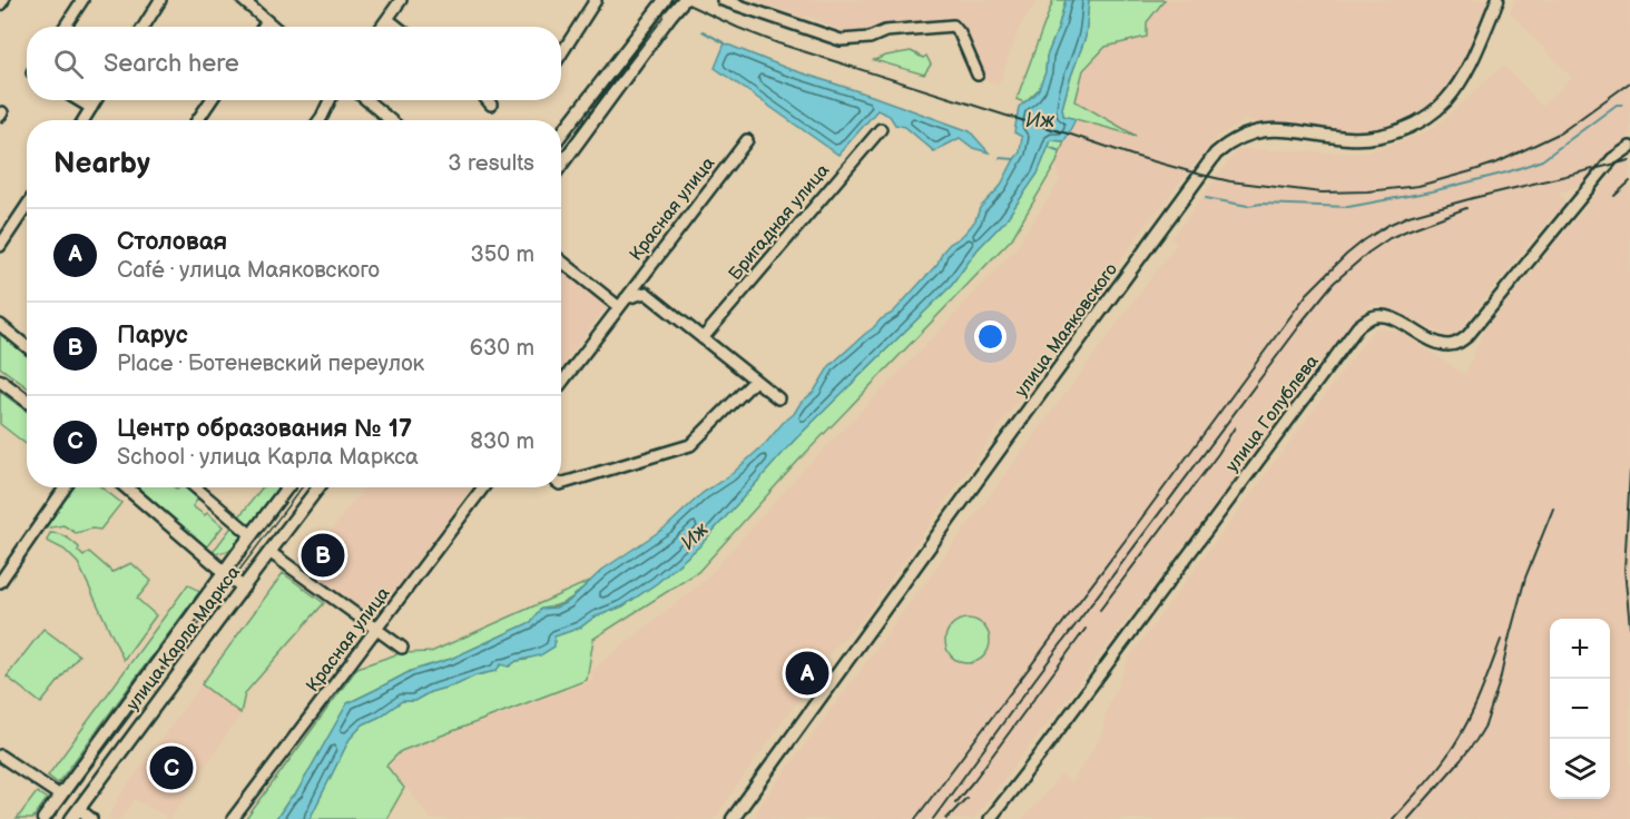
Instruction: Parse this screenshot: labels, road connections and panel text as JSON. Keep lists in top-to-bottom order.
{
  "streets": {
    "main road": ["улица Маяковского", "улица Карла Маркса"],
    "street": ["Красная улица", "Бригадная улица", "улица Голублева"]
  },
  "water": ["Иж"],
  "page": {
    "search": "Search here",
    "heading": ["Nearby", "3 results"],
    "list": [
      {
        "mark": "A",
        "name": "Столовая",
        "note": "Café · улица Маяковского",
        "value": "350 m"
      },
      {
        "mark": "B",
        "name": "Парус",
        "note": "Place · Ботеневский переулок",
        "value": "630 m"
      },
      {
        "mark": "C",
        "name": "Центр образования № 17",
        "note": "School · улица Карла Маркса",
        "value": "830 m"
      }
    ],
    "pins": ["B", "A", "C"],
    "map_buttons": ["+", "−"]
  }
}
